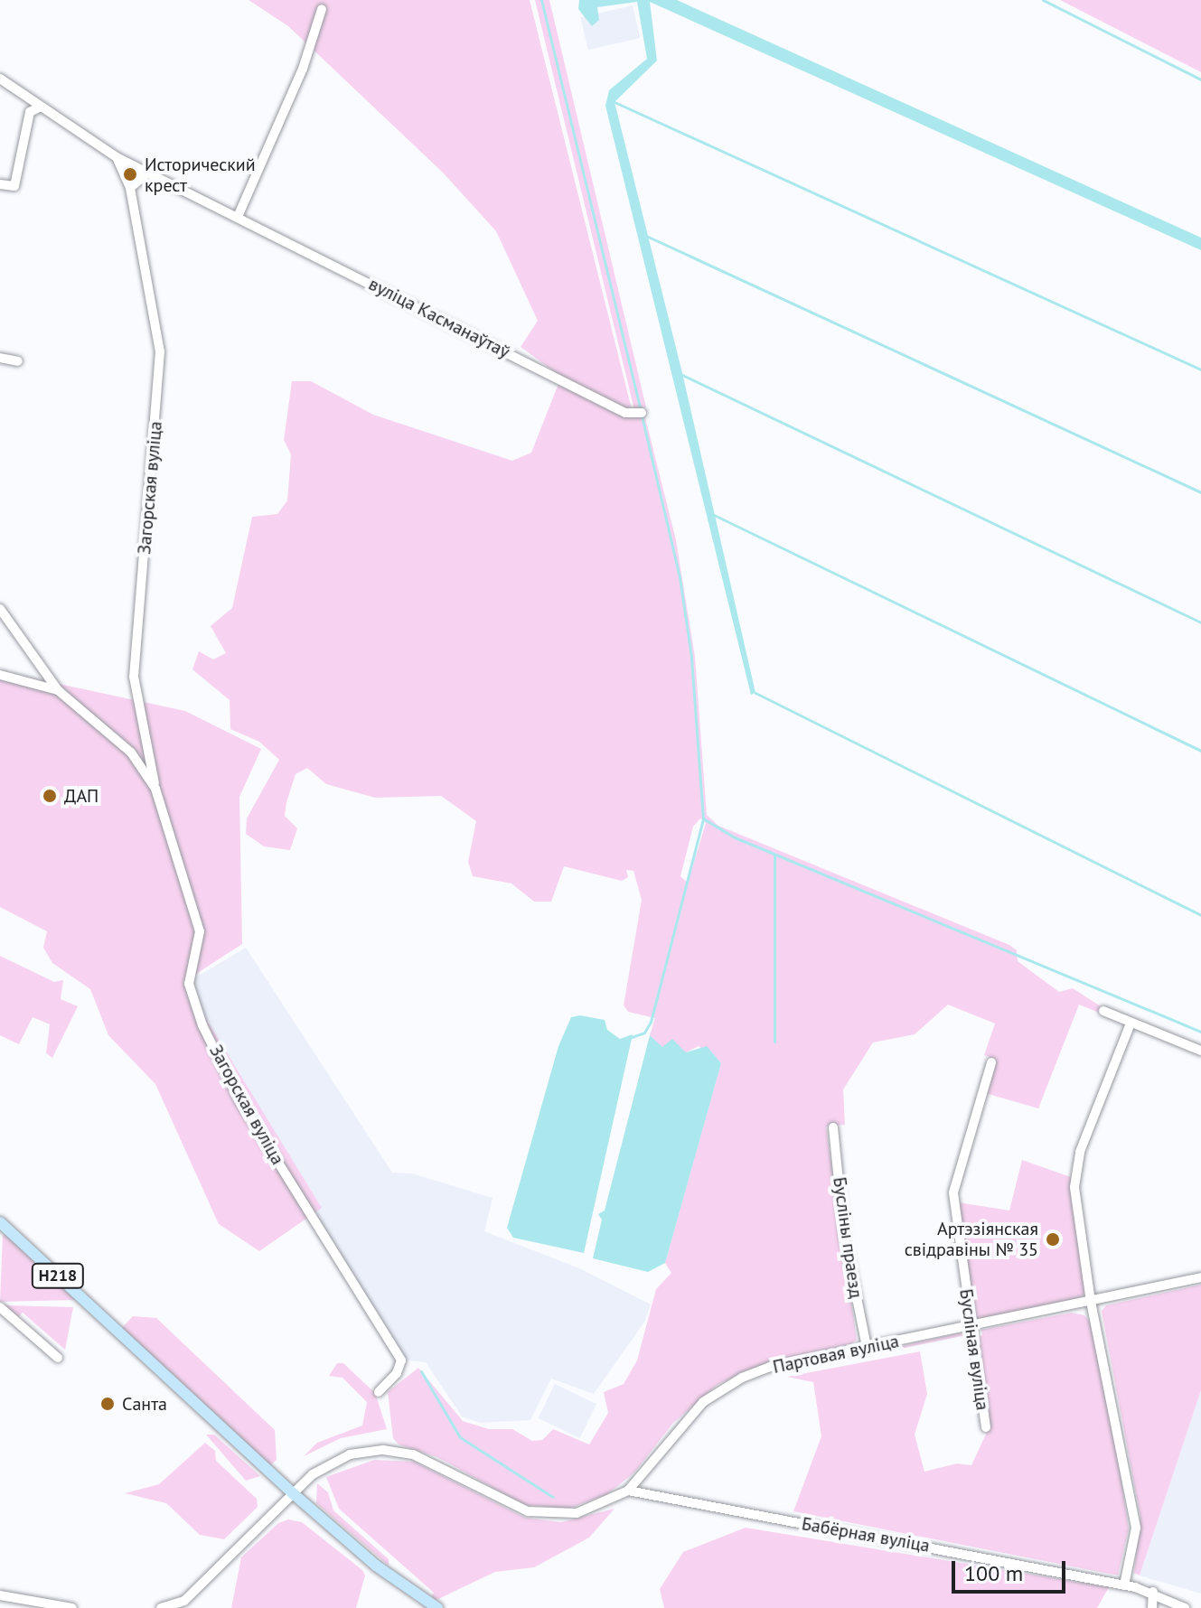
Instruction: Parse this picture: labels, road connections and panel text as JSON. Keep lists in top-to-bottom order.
{
  "streets": {
    "main road": ["Н218"],
    "street": [
      "вуліца Касманаўтаў",
      "Загорская вуліца",
      "Бусліны праезд",
      "Бусліная вуліца",
      "Партовая вуліца",
      "Бабёрная вуліца"
    ]
  },
  "crossings": [
    ["вуліца Касманаўтаў", "Загорская вуліца"],
    ["Бусліны праезд", "Партовая вуліца"],
    ["Бусліная вуліца", "Партовая вуліца"],
    ["Партовая вуліца", "Бабёрная вуліца"]
  ],
  "places": [
    "Исторический крест",
    "ДАП",
    "Артэзіянская свідравіны № 35",
    "Санта"
  ],
  "scale_bar": "100 m"
}
